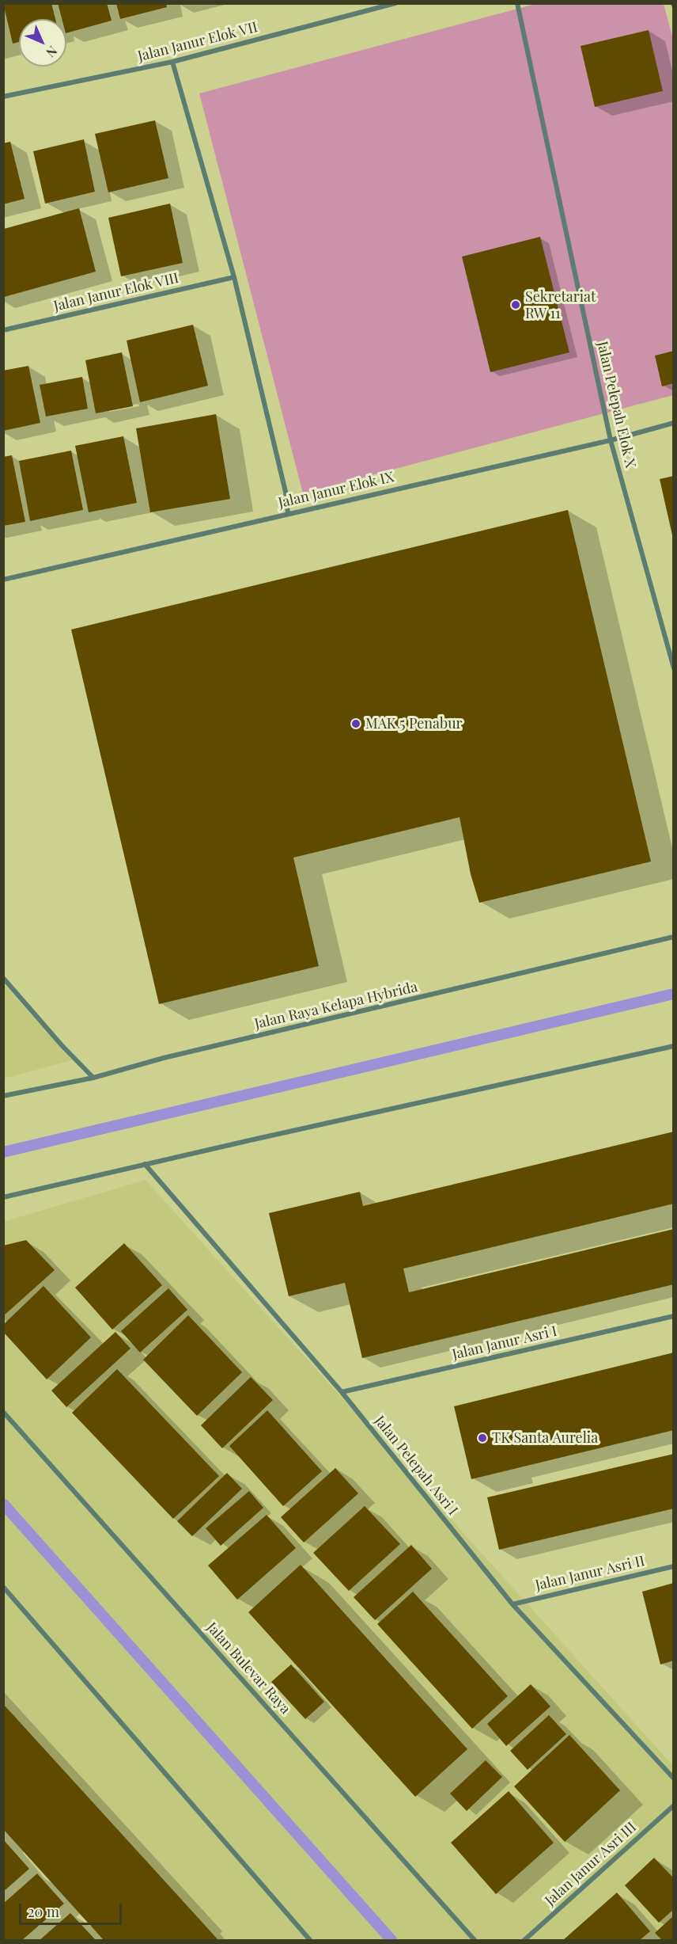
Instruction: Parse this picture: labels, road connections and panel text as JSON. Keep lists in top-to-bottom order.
{
  "streets": {
    "street": [
      "Jalan Janur Elok VII",
      "Jalan Janur Elok VIII",
      "Jalan Pelepah Elok X",
      "Jalan Janur Elok IX",
      "Jalan Raya Kelapa Hybrida",
      "Jalan Janur Asri I",
      "Jalan Pelepah Asri I",
      "Jalan Janur Asri II",
      "Jalan Bulevar Raya",
      "Jalan Janur Asri III"
    ]
  },
  "crossings": [
    ["Jalan Pelepah Elok X", "Jalan Janur Elok IX"],
    ["Jalan Janur Asri I", "Jalan Pelepah Asri I"],
    ["Jalan Pelepah Asri I", "Jalan Janur Asri II"]
  ],
  "places": ["Sekretariat RW 11", "MAK 5 Penabur", "TK Santa Aurelia"],
  "scale_bar": "20 m",
  "north": "bottom right"
}
